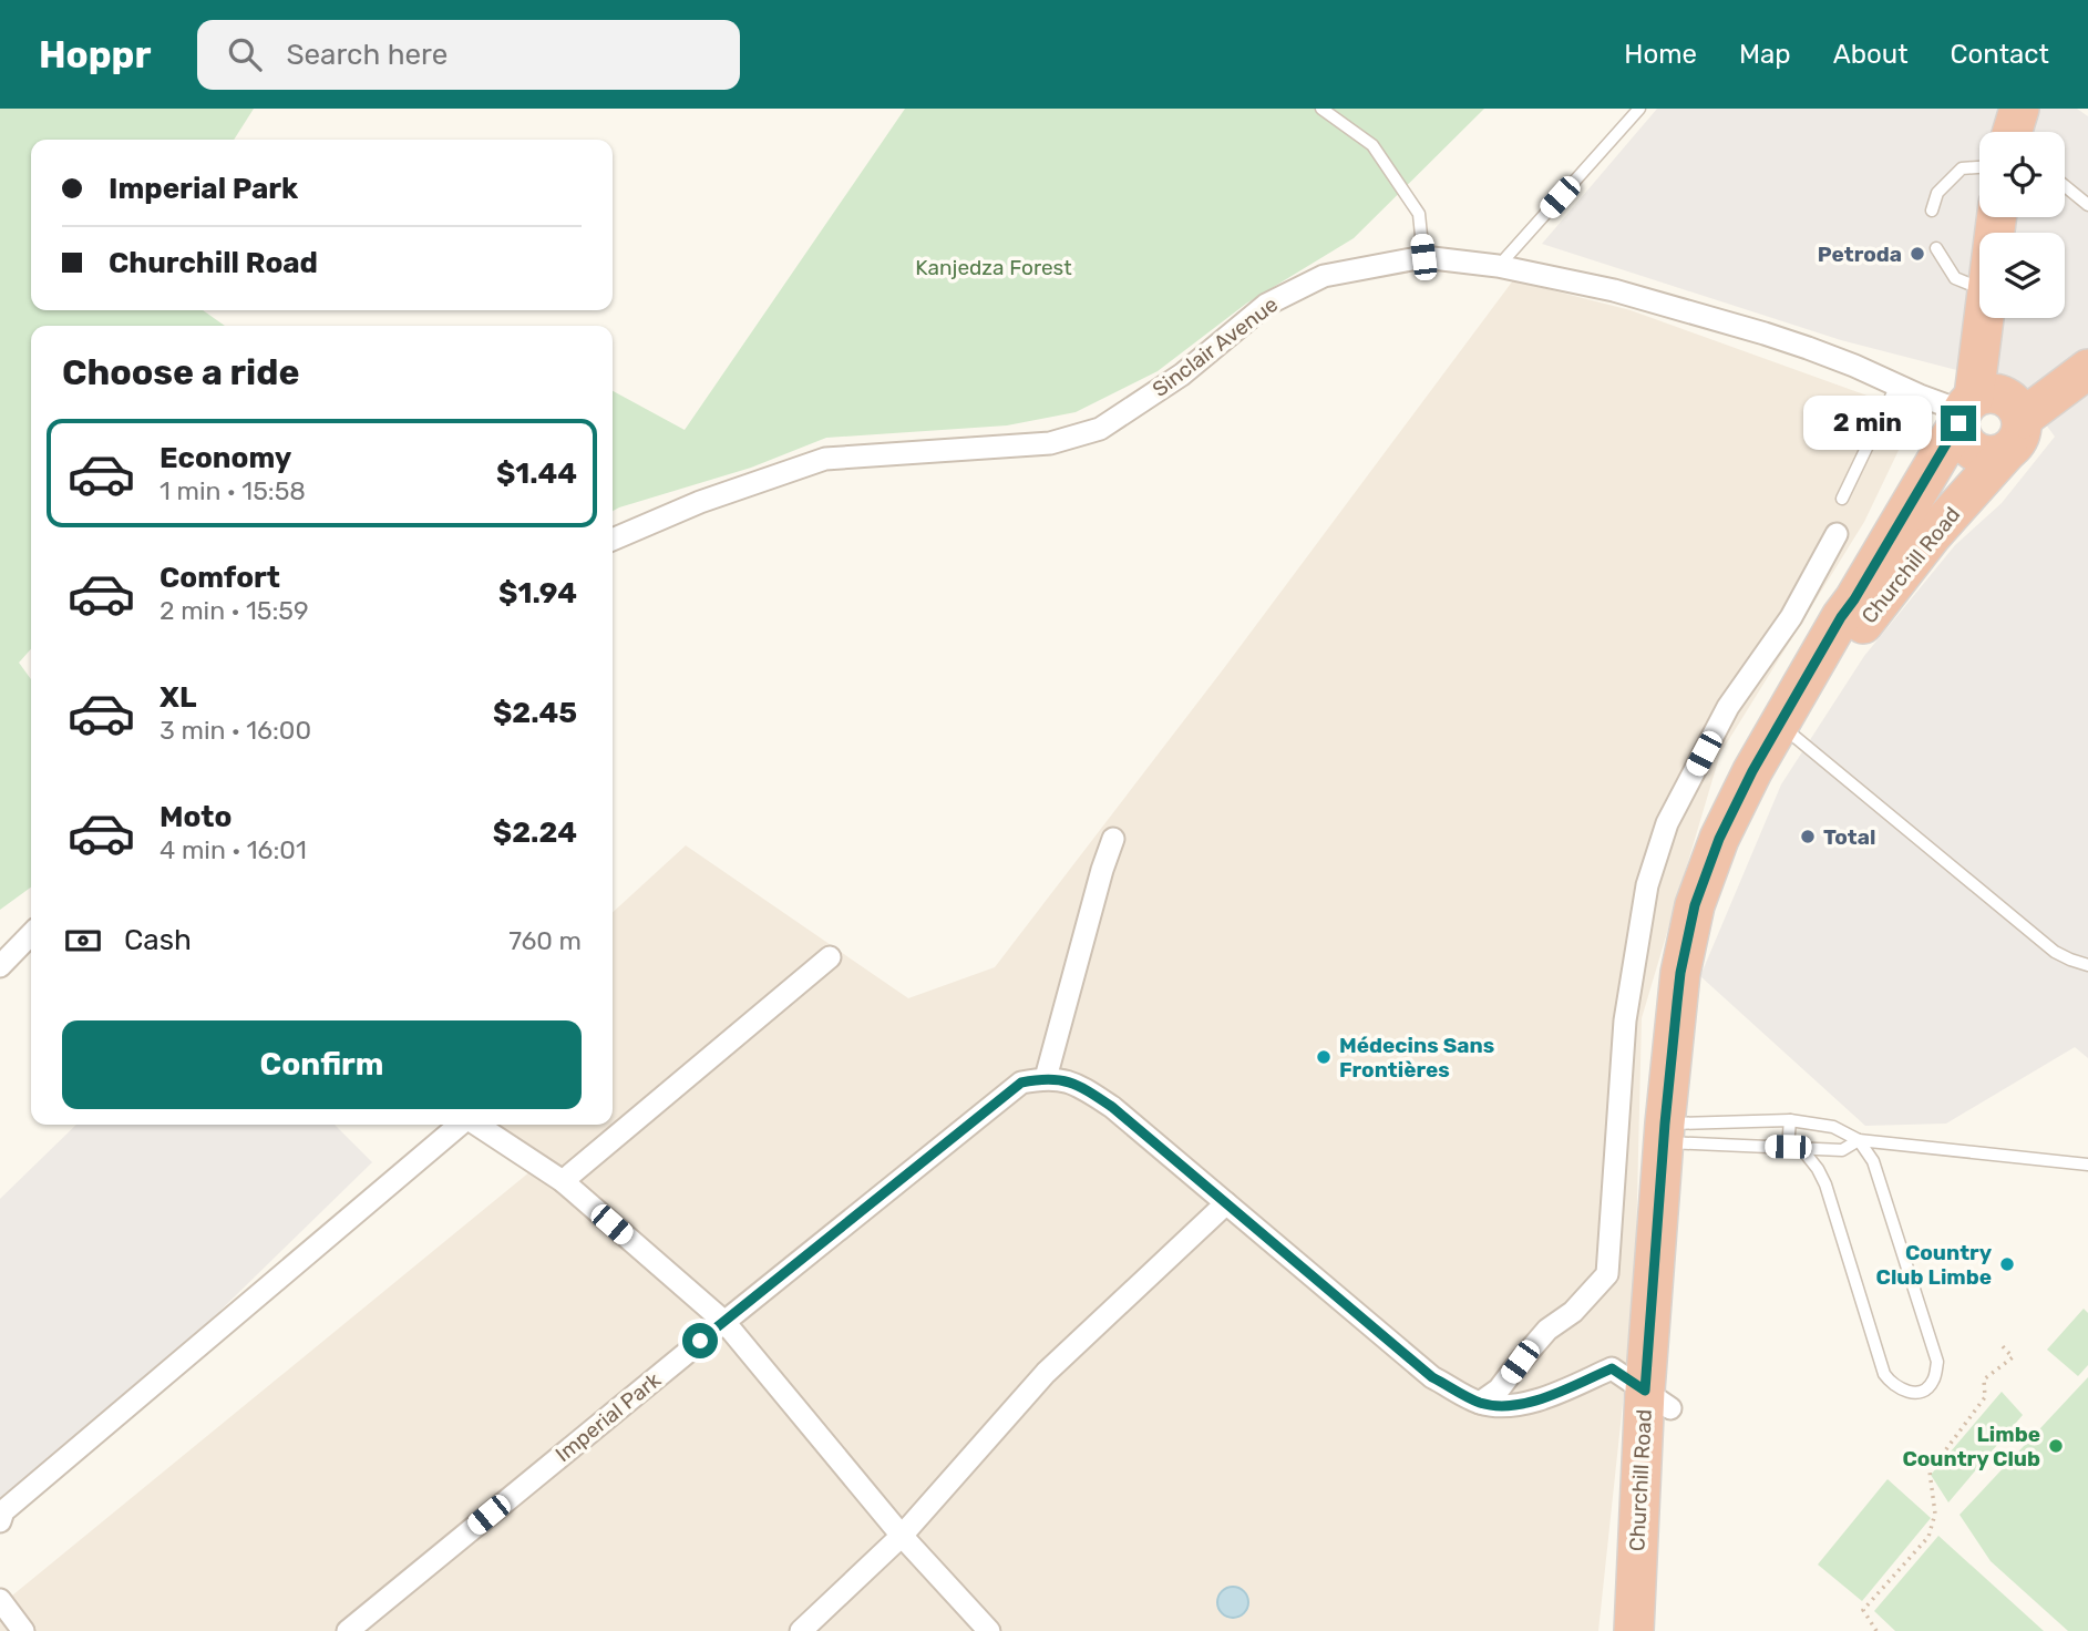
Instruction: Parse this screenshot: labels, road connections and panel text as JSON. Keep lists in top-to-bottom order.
{
  "streets": {
    "highway": ["Churchill Road"],
    "street": ["Sinclair Avenue", "Imperial Park"]
  },
  "crossings": [
    ["Sinclair Avenue", "Churchill Road"]
  ],
  "parks": ["Kanjedza Forest"],
  "places": [
    "Petroda",
    "Total",
    "Médecins Sans Frontières",
    "Country Club Limbe",
    "Limbe Country Club"
  ],
  "page": {
    "header": "Hoppr",
    "search": "Search here",
    "nav": [
      "Home",
      "Map",
      "About",
      "Contact"
    ],
    "banner": ["Imperial Park", "Churchill Road"],
    "heading": "Choose a ride",
    "bubble": "2 min",
    "list": [
      {
        "name": "Economy",
        "note": "1 min · 15:58",
        "value": "$1.44"
      },
      {
        "name": "Comfort",
        "note": "2 min · 15:59",
        "value": "$1.94"
      },
      {
        "name": "XL",
        "note": "3 min · 16:00",
        "value": "$2.45"
      },
      {
        "name": "Moto",
        "note": "4 min · 16:01",
        "value": "$2.24"
      }
    ],
    "pay": ["Cash", "760 m"],
    "buttons": "Confirm"
  }
}
